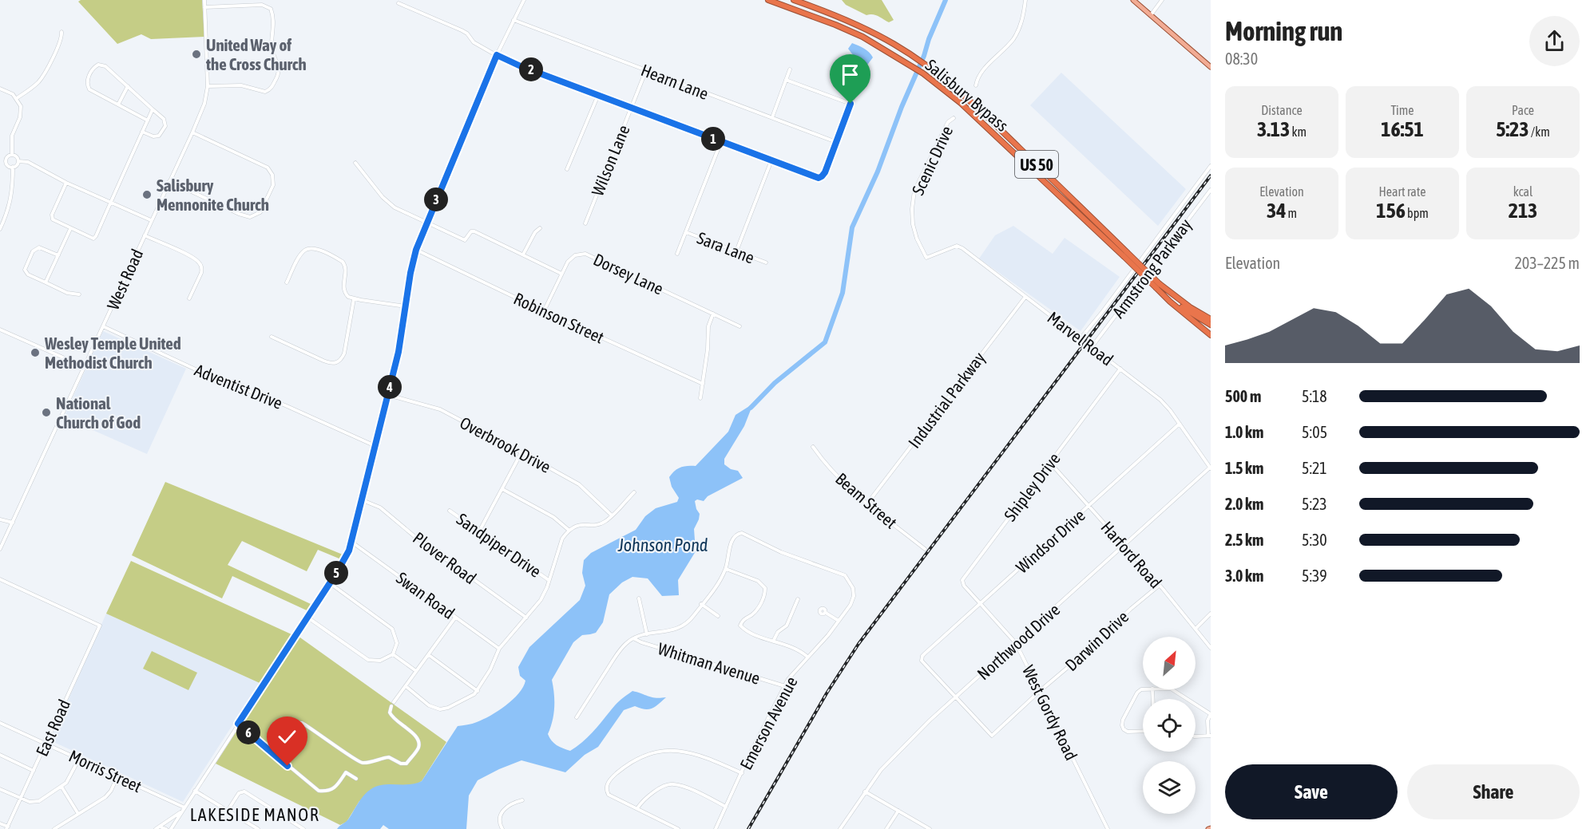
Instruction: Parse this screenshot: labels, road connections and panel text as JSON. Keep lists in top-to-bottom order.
{
  "streets": {
    "highway": ["Salisbury Bypass", "US 50"],
    "street": [
      "Hearn Lane",
      "Wilson Lane",
      "Scenic Drive",
      "Sara Lane",
      "Armstrong Parkway",
      "Dorsey Lane",
      "West Road",
      "Robinson Street",
      "Marvel Road",
      "Adventist Drive",
      "Industrial Parkway",
      "Overbrook Drive",
      "Shipley Drive",
      "Beam Street",
      "Windsor Drive",
      "Sandpiper Drive",
      "Harford Road",
      "Plover Road",
      "Swan Road",
      "Darwin Drive",
      "Northwood Drive",
      "Whitman Avenue",
      "West Gordy Road",
      "Emerson Avenue",
      "East Road",
      "Morris Street"
    ]
  },
  "crossings": [
    ["Hearn Lane", "Wilson Lane"],
    ["Scenic Drive", "Marvel Road"],
    ["Armstrong Parkway", "Marvel Road"],
    ["Dorsey Lane", "Robinson Street"],
    ["West Road", "Adventist Drive"],
    ["Marvel Road", "Industrial Parkway"],
    ["Marvel Road", "Shipley Drive"],
    ["Marvel Road", "Windsor Drive"],
    ["Marvel Road", "Northwood Drive"],
    ["Industrial Parkway", "Beam Street"],
    ["Shipley Drive", "Windsor Drive"],
    ["Shipley Drive", "Harford Road"],
    ["Shipley Drive", "West Gordy Road"],
    ["Windsor Drive", "Harford Road"],
    ["Windsor Drive", "Darwin Drive"],
    ["Windsor Drive", "Northwood Drive"],
    ["Windsor Drive", "West Gordy Road"],
    ["Harford Road", "Darwin Drive"],
    ["Harford Road", "Northwood Drive"],
    ["Darwin Drive", "Northwood Drive"],
    ["Darwin Drive", "West Gordy Road"],
    ["Northwood Drive", "West Gordy Road"],
    ["Whitman Avenue", "Emerson Avenue"],
    ["East Road", "Morris Street"]
  ],
  "districts": ["LAKESIDE MANOR"],
  "water": ["Johnson Pond"],
  "places": [
    "United Way of the Cross Church",
    "Salisbury Mennonite Church",
    "Wesley Temple United Methodist Church",
    "National Church of God"
  ],
  "north": "top right",
  "page": {
    "heading": ["Morning run", "08:30"],
    "pins": [
      "2",
      "1",
      "3",
      "4",
      "5",
      "6"
    ],
    "stats": [
      ["Distance", "3.13 km"],
      ["Time", "16:51"],
      ["Pace", "5:23 /km"],
      ["Elevation", "34 m"],
      ["Heart rate", "156 bpm"],
      ["kcal", "213"]
    ],
    "chart": ["Elevation", "203–225 m"],
    "list": [
      {
        "name": "500 m",
        "note": "5:18"
      },
      {
        "name": "1.0 km",
        "note": "5:05"
      },
      {
        "name": "1.5 km",
        "note": "5:21"
      },
      {
        "name": "2.0 km",
        "note": "5:23"
      },
      {
        "name": "2.5 km",
        "note": "5:30"
      },
      {
        "name": "3.0 km",
        "note": "5:39"
      }
    ],
    "buttons": ["Save", "Share"]
  }
}
